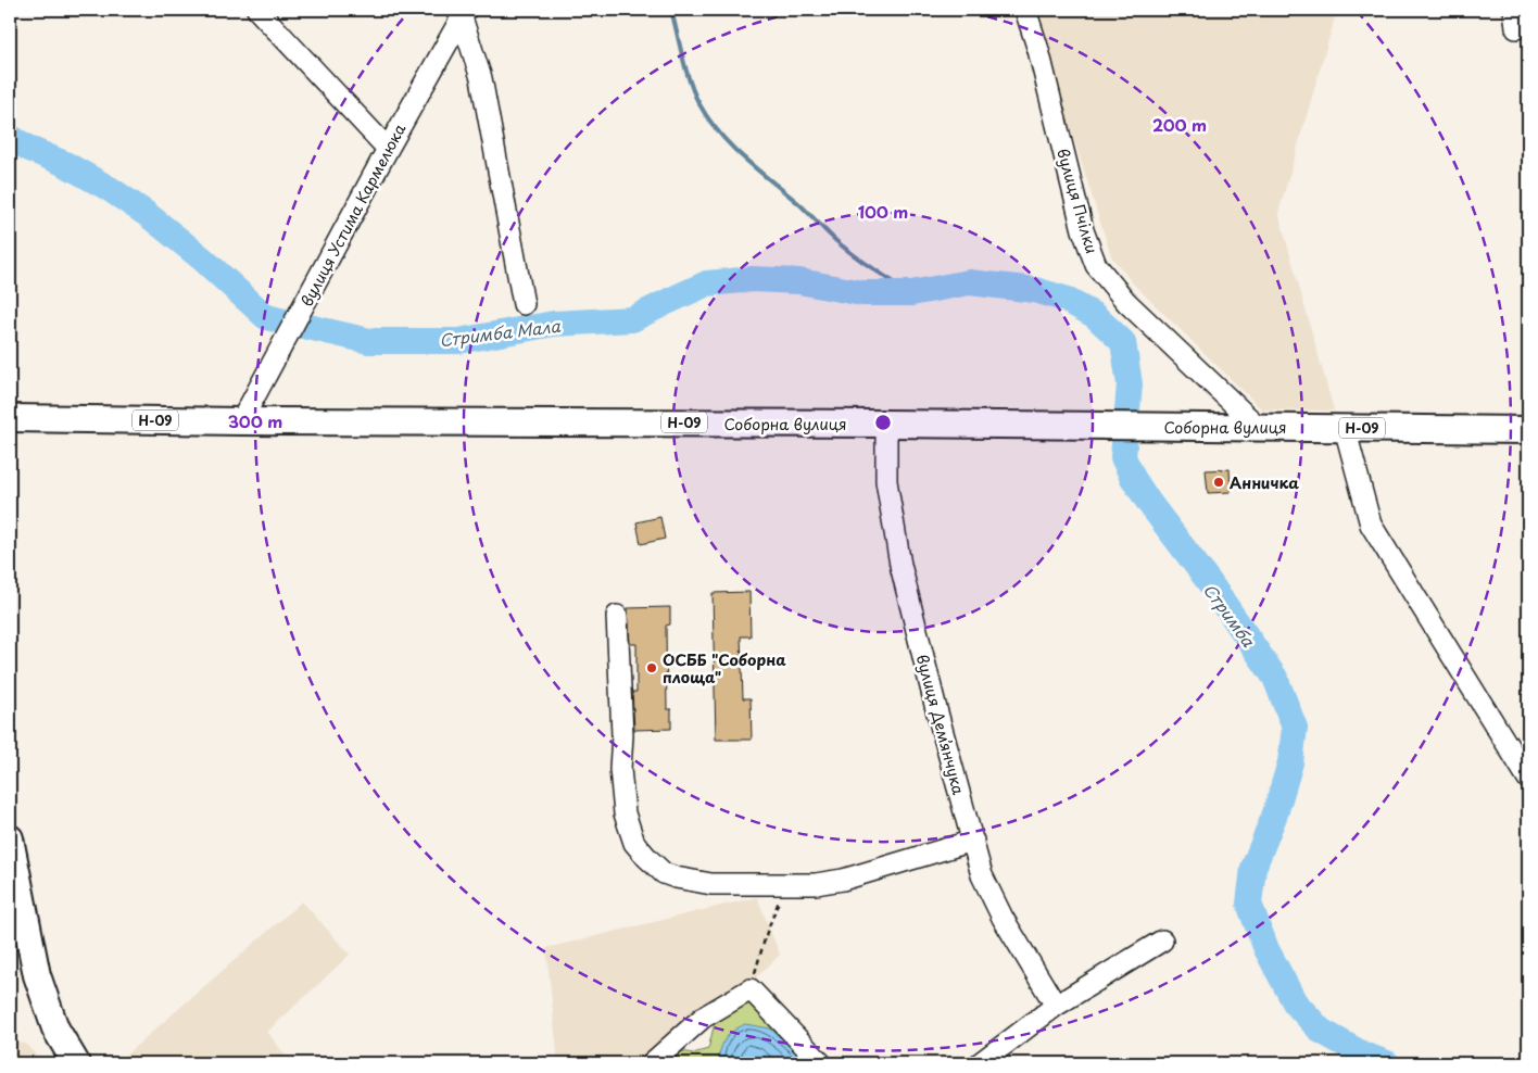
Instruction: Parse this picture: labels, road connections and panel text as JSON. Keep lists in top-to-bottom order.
{
  "streets": {
    "main road": ["Н-09", "Соборна вулиця"],
    "street": ["вулиця Пчілки", "вулиця Устима Кармелюка", "вулиця Демʼянчука"]
  },
  "crossings": [
    ["вулиця Пчілки", "Соборна вулиця"],
    ["вулиця Устима Кармелюка", "Соборна вулиця"],
    ["Соборна вулиця", "вулиця Демʼянчука"]
  ],
  "water": ["Стримба Мала", "Стримба"],
  "places": ["Анничка", "ОСББ \"Соборна площа\""],
  "rings": ["200 m", "100 m", "300 m"]
}
